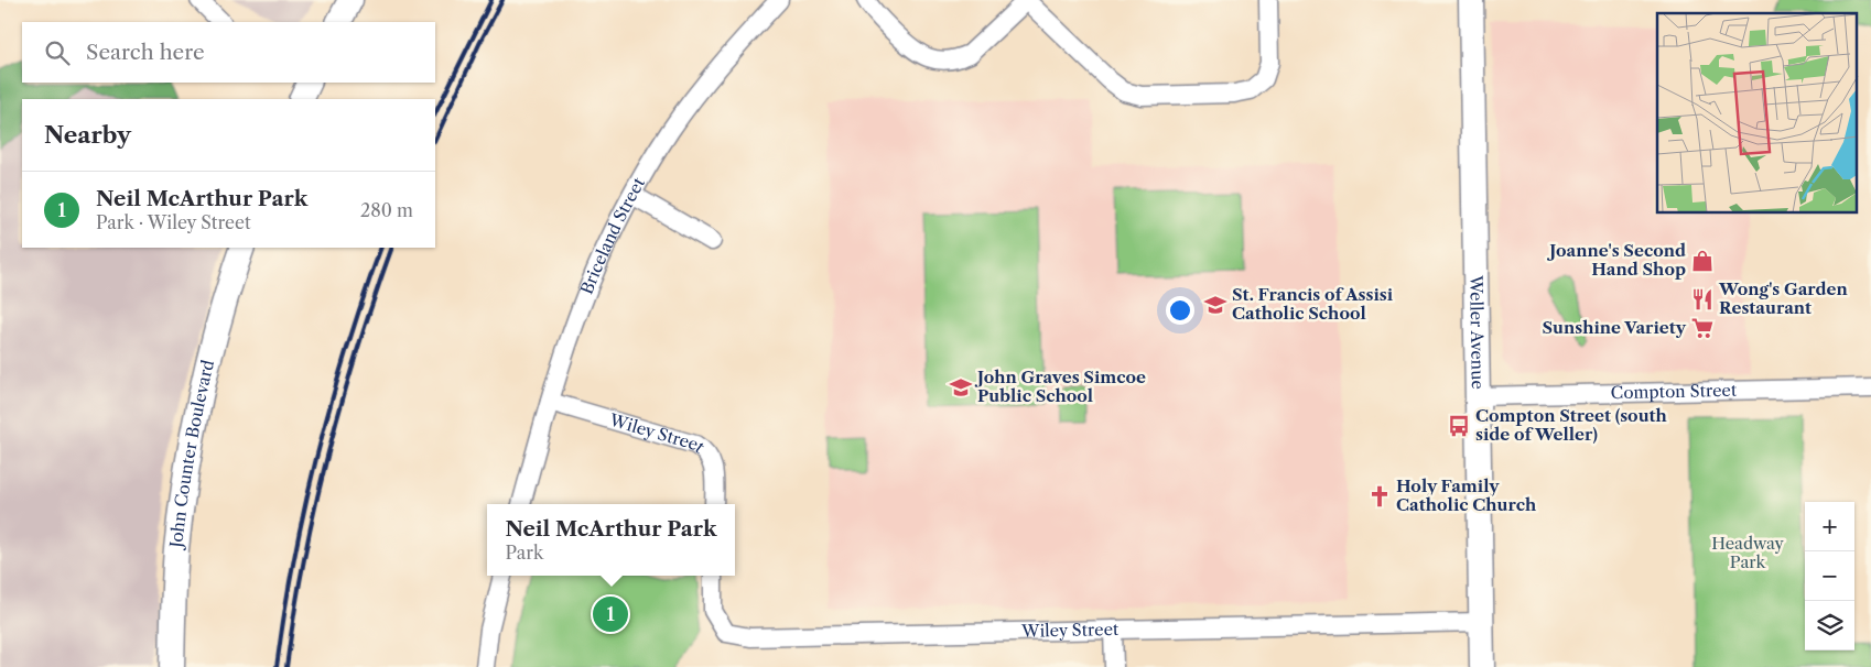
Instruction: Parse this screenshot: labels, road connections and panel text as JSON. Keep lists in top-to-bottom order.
{
  "streets": {
    "street": [
      "Briceland Street",
      "Weller Avenue",
      "Compton Street",
      "Wiley Street",
      "John Counter Boulevard"
    ]
  },
  "crossings": [
    ["Briceland Street", "Wiley Street"],
    ["Weller Avenue", "Compton Street"],
    ["Weller Avenue", "Wiley Street"]
  ],
  "parks": ["Headway Park"],
  "places": {
    "shop": ["Joanne's Second Hand Shop"],
    "restaurant": ["Wong's Garden Restaurant"],
    "school or university": ["St. Francis of Assisi Catholic School", "John Graves Simcoe Public School"],
    "supermarket": ["Sunshine Variety"],
    "bus stop": ["Compton Street (south side of Weller)"],
    "church": ["Holy Family Catholic Church"]
  },
  "page": {
    "search": "Search here",
    "heading": "Nearby",
    "list": [
      {
        "mark": "1",
        "name": "Neil McArthur Park",
        "note": "Park · Wiley Street",
        "value": "280 m"
      }
    ],
    "map_buttons": ["+", "−"],
    "popup": ["Neil McArthur Park", "Park"],
    "pins": "1"
  }
}
